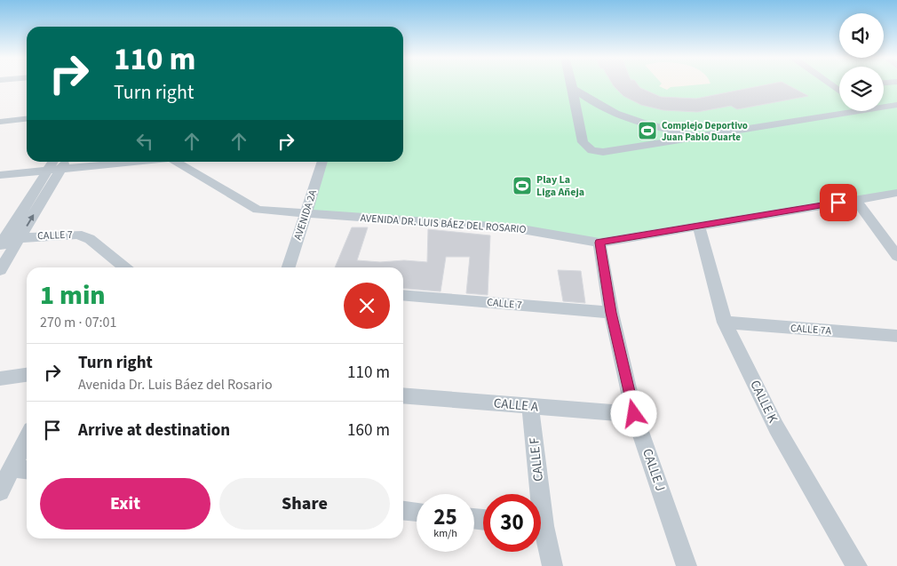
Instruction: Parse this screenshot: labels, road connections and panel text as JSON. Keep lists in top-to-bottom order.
{
  "streets": {
    "street": [
      "AVENIDA 2A",
      "AVENIDA DR. LUIS BÁEZ DEL ROSARIO",
      "CALLE 7",
      "CALLE 7A",
      "CALLE K",
      "CALLE A",
      "CALLE F",
      "CALLE J"
    ]
  },
  "crossings": [
    ["AVENIDA 2A", "AVENIDA DR. LUIS BÁEZ DEL ROSARIO"],
    ["AVENIDA DR. LUIS BÁEZ DEL ROSARIO", "CALLE K"],
    ["AVENIDA DR. LUIS BÁEZ DEL ROSARIO", "CALLE J"],
    ["CALLE 7", "CALLE J"],
    ["CALLE 7A", "CALLE K"],
    ["CALLE A", "CALLE F"],
    ["CALLE A", "CALLE J"]
  ],
  "places": {
    "sports": ["Complejo Deportivo Juan Pablo Duarte", "Play La Liga Añeja"]
  },
  "page": {
    "turn": ["110 m", "Turn right"],
    "heading": ["1 min", "270 m · 07:01"],
    "list": [
      {
        "name": "Turn right",
        "note": "Avenida Dr. Luis Báez del Rosario",
        "value": "110 m"
      },
      {
        "name": "Arrive at destination",
        "value": "160 m"
      }
    ],
    "buttons": ["Exit", "Share"],
    "speed": "25 km/h",
    "limit": "30"
  }
}
